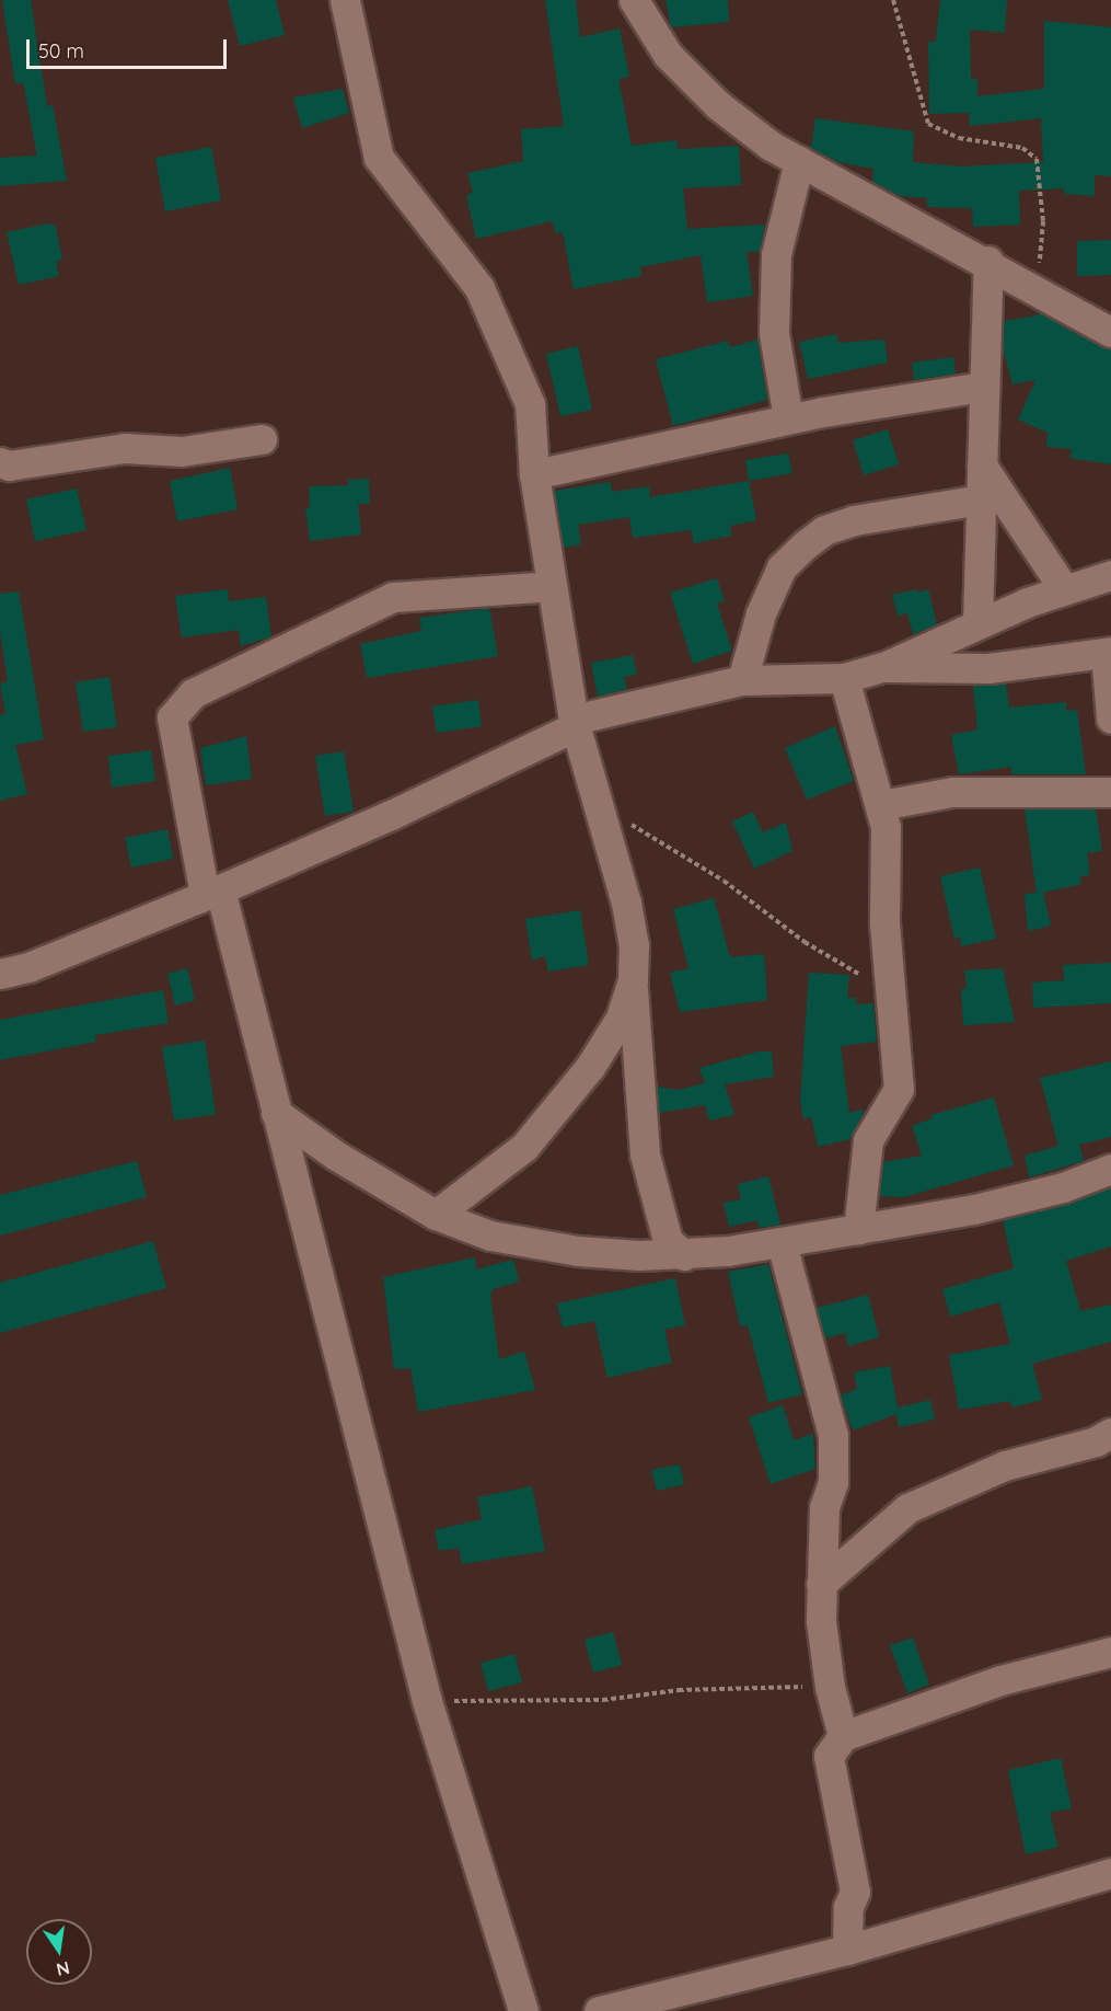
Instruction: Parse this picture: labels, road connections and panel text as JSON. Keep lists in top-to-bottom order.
{
  "scale_bar": "50 m",
  "north": "bottom"
}
